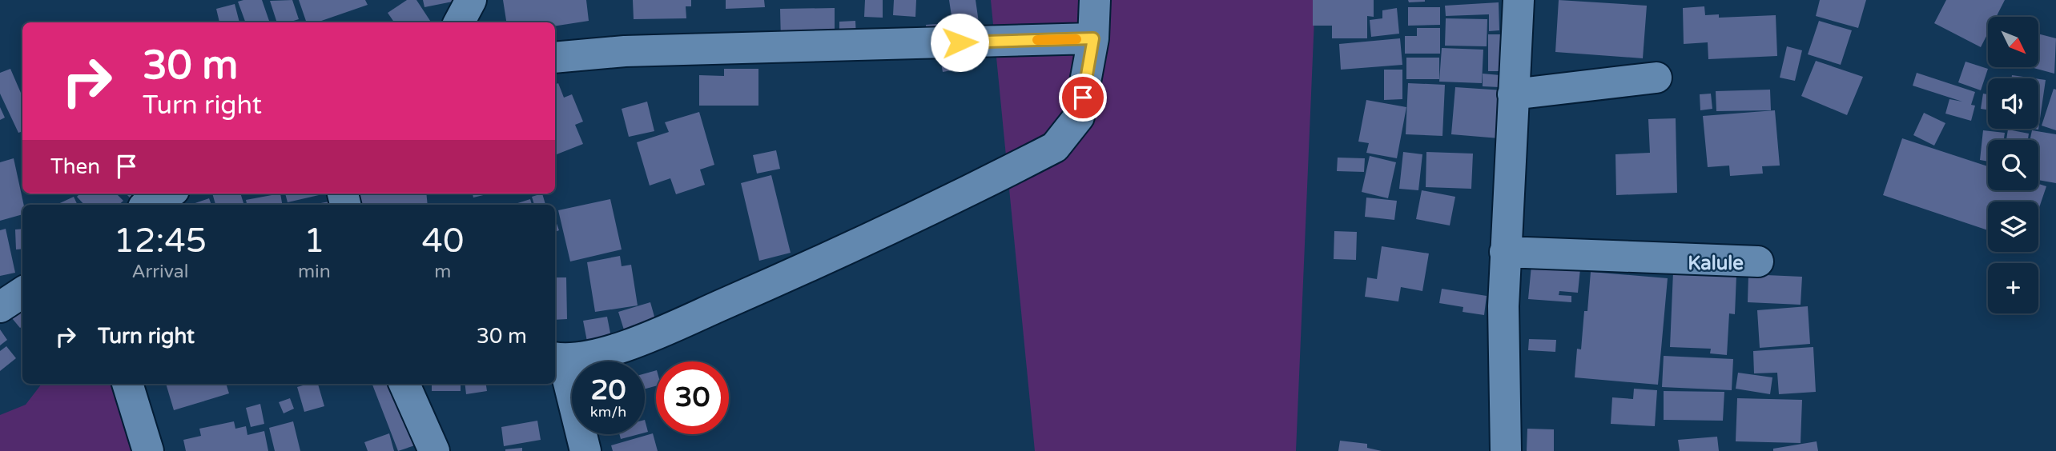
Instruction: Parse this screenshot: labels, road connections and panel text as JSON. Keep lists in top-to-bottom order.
{
  "districts": ["Kalule"],
  "north": "bottom right",
  "page": {
    "map_buttons": "+",
    "turn": ["30 m", "Turn right"],
    "then": "Then",
    "eta": [
      "12:45",
      "Arrival",
      "1",
      "min",
      "40",
      "m"
    ],
    "list": [
      {
        "name": "Turn right",
        "value": "30 m"
      }
    ],
    "speed": "20 km/h",
    "limit": "30"
  }
}
